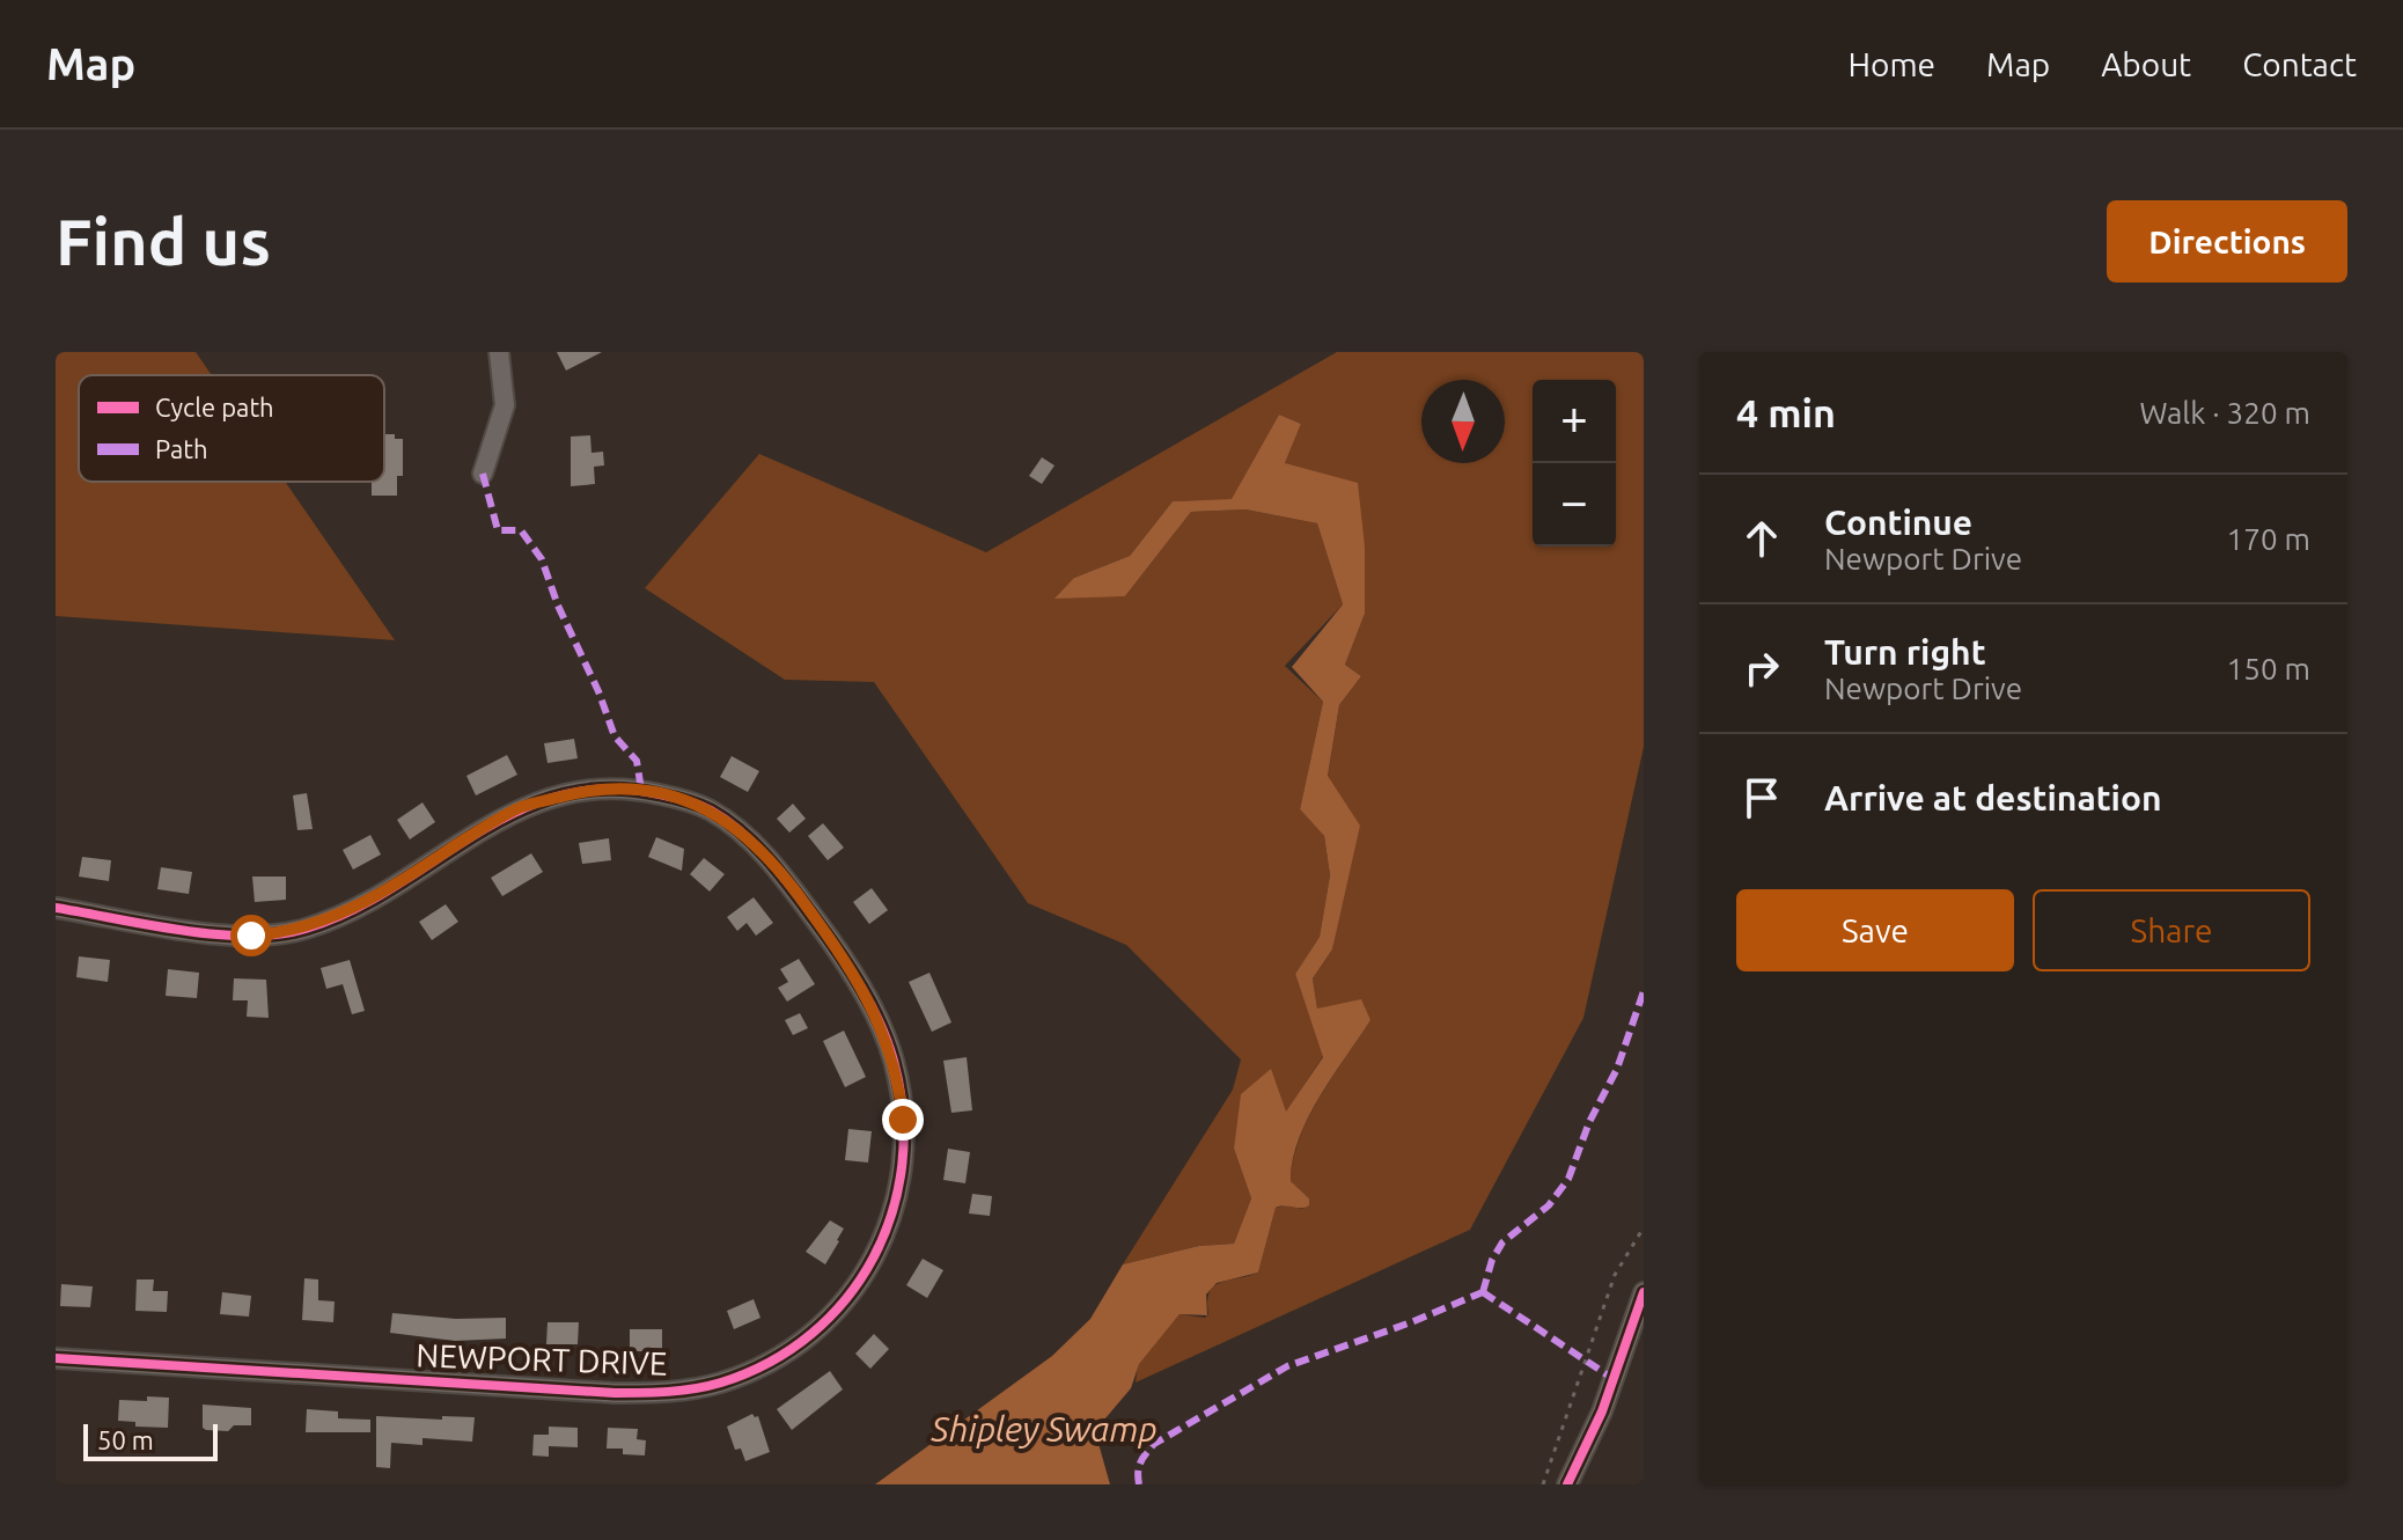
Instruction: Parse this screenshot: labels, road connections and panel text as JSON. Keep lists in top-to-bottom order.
{
  "streets": {
    "street": ["NEWPORT DRIVE"]
  },
  "water": ["Shipley Swamp"],
  "legend": ["Cycle path", "Path"],
  "scale_bar": "50 m",
  "north": "bottom",
  "page": {
    "header": "Map",
    "nav": [
      "Home",
      "Map",
      "About",
      "Contact"
    ],
    "buttons": [
      "Directions",
      ["Save", "Share"]
    ],
    "title": "Find us",
    "heading": ["4 min", "Walk · 320 m"],
    "map_buttons": ["+", "−"],
    "list": [
      ["Continue", "Newport Drive", "170 m"],
      ["Turn right", "Newport Drive", "150 m"],
      "Arrive at destination"
    ],
    "scale": "50 m"
  }
}
